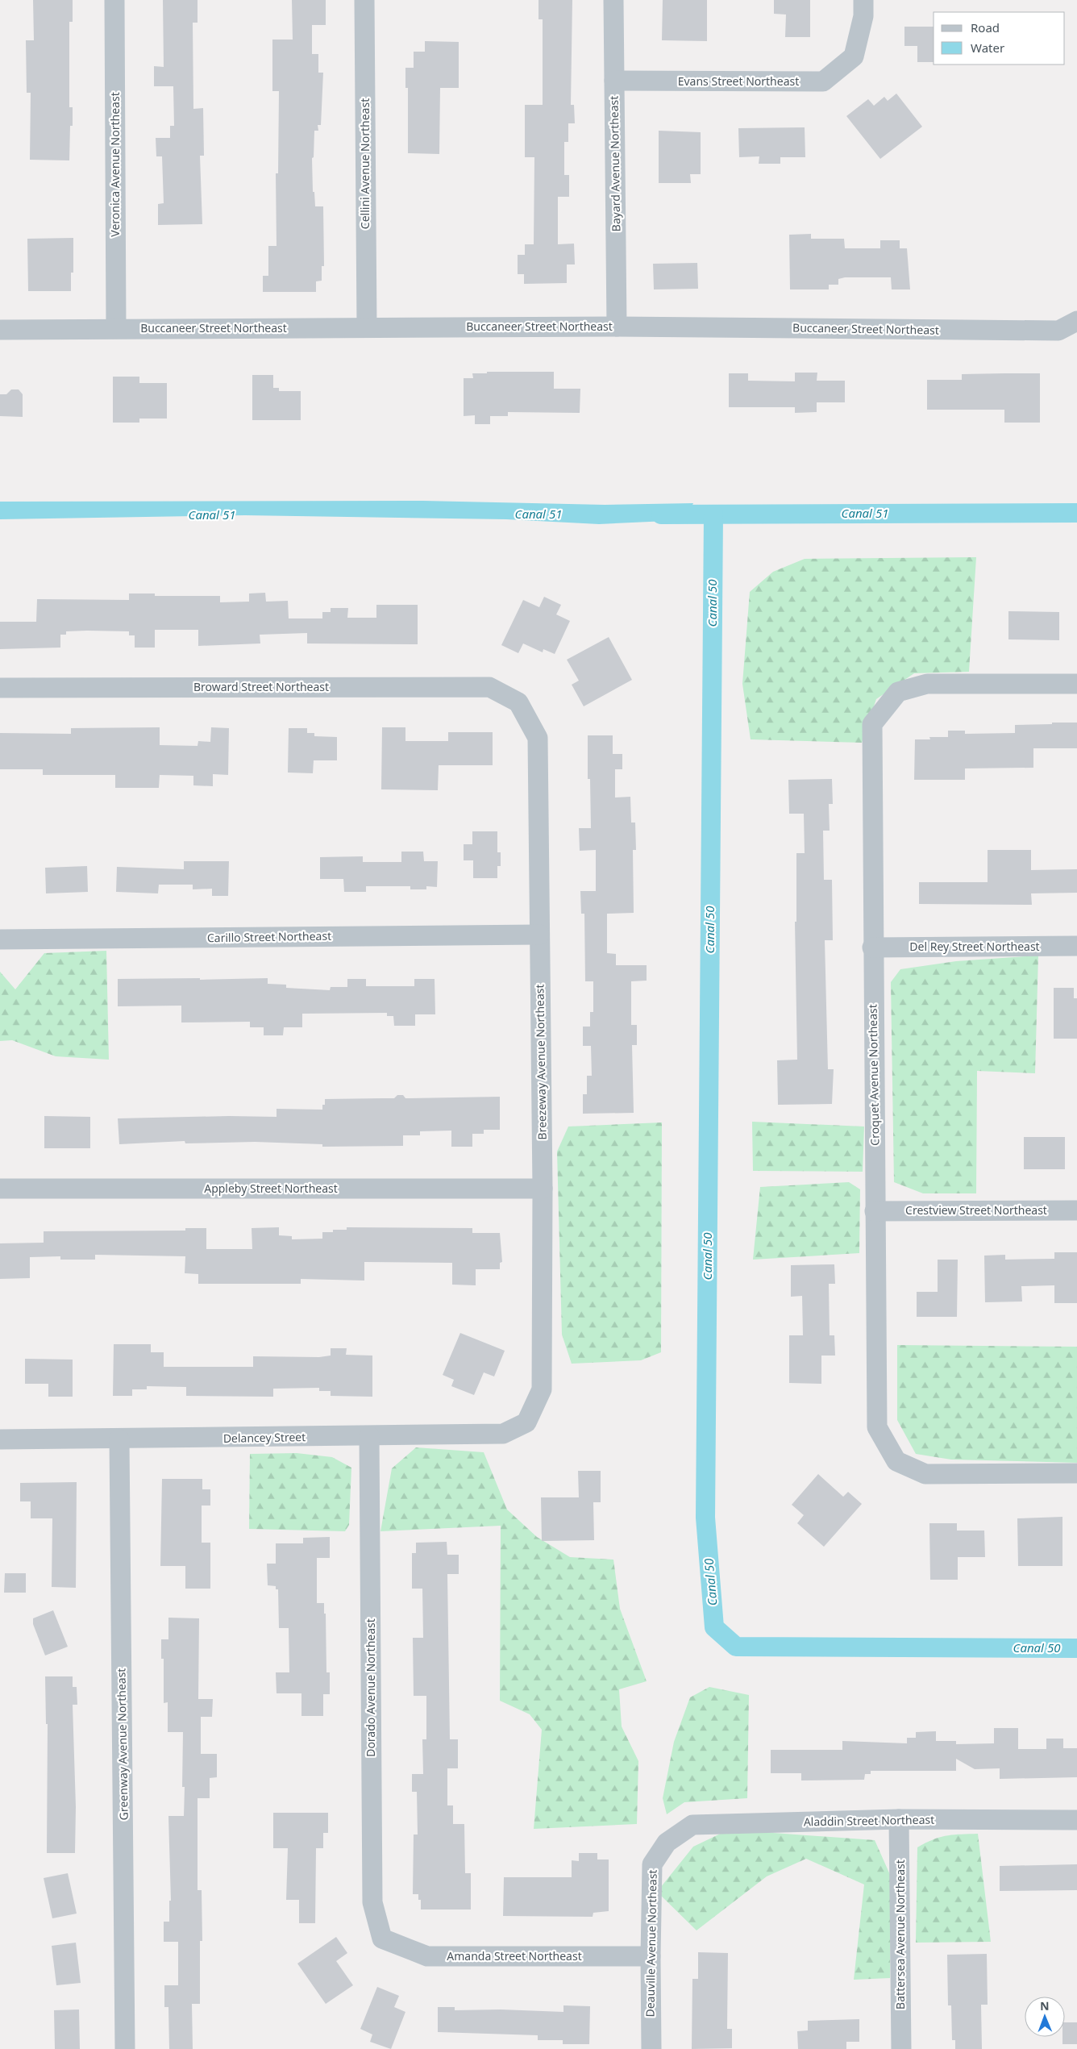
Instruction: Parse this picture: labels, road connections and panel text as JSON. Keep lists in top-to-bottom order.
{
  "streets": {
    "street": [
      "Evans Street Northeast",
      "Cellini Avenue Northeast",
      "Bayard Avenue Northeast",
      "Veronica Avenue Northeast",
      "Buccaneer Street Northeast",
      "Broward Street Northeast",
      "Carillo Street Northeast",
      "Del Rey Street Northeast",
      "Breezeway Avenue Northeast",
      "Croquet Avenue Northeast",
      "Appleby Street Northeast",
      "Crestview Street Northeast",
      "Delancey Street",
      "Dorado Avenue Northeast",
      "Greenway Avenue Northeast",
      "Aladdin Street Northeast",
      "Battersea Avenue Northeast",
      "Deauville Avenue Northeast",
      "Amanda Street Northeast"
    ]
  },
  "crossings": [
    ["Evans Street Northeast", "Bayard Avenue Northeast"],
    ["Cellini Avenue Northeast", "Buccaneer Street Northeast"],
    ["Bayard Avenue Northeast", "Buccaneer Street Northeast"],
    ["Veronica Avenue Northeast", "Buccaneer Street Northeast"],
    ["Broward Street Northeast", "Breezeway Avenue Northeast"],
    ["Carillo Street Northeast", "Breezeway Avenue Northeast"],
    ["Del Rey Street Northeast", "Croquet Avenue Northeast"],
    ["Breezeway Avenue Northeast", "Appleby Street Northeast"],
    ["Breezeway Avenue Northeast", "Delancey Street"],
    ["Croquet Avenue Northeast", "Crestview Street Northeast"],
    ["Delancey Street", "Dorado Avenue Northeast"],
    ["Delancey Street", "Greenway Avenue Northeast"],
    ["Dorado Avenue Northeast", "Amanda Street Northeast"],
    ["Aladdin Street Northeast", "Battersea Avenue Northeast"],
    ["Aladdin Street Northeast", "Deauville Avenue Northeast"],
    ["Deauville Avenue Northeast", "Amanda Street Northeast"]
  ],
  "water": ["Canal 51", "Canal 50"],
  "legend": ["Road", "Water"],
  "north": "top"
}
